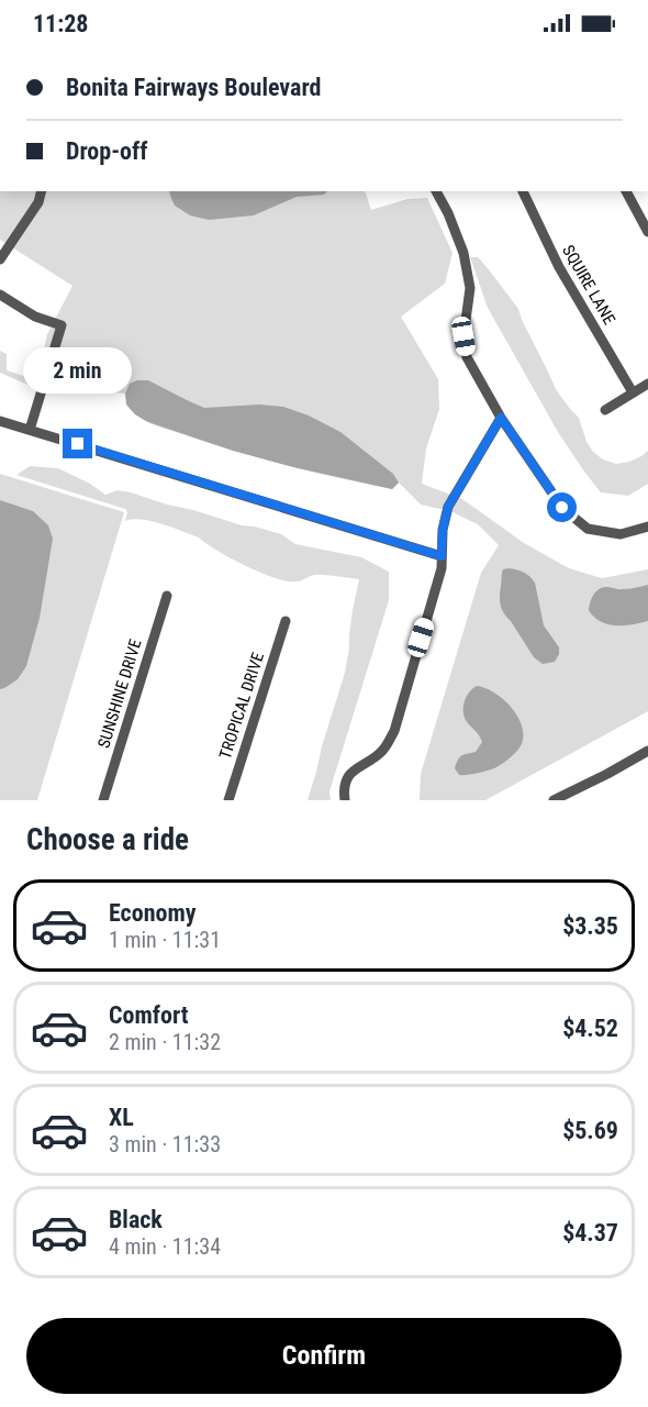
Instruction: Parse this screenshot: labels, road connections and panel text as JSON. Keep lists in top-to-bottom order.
{
  "streets": {
    "street": ["SQUIRE LANE", "SUNSHINE DRIVE", "TROPICAL DRIVE"]
  },
  "page": {
    "status": "11:28",
    "banner": ["Bonita Fairways Boulevard", "Drop-off"],
    "bubble": "2 min",
    "heading": "Choose a ride",
    "list": [
      {
        "name": "Economy",
        "note": "1 min · 11:31",
        "value": "$3.35"
      },
      {
        "name": "Comfort",
        "note": "2 min · 11:32",
        "value": "$4.52"
      },
      {
        "name": "XL",
        "note": "3 min · 11:33",
        "value": "$5.69"
      },
      {
        "name": "Black",
        "note": "4 min · 11:34",
        "value": "$4.37"
      }
    ],
    "buttons": "Confirm"
  }
}
